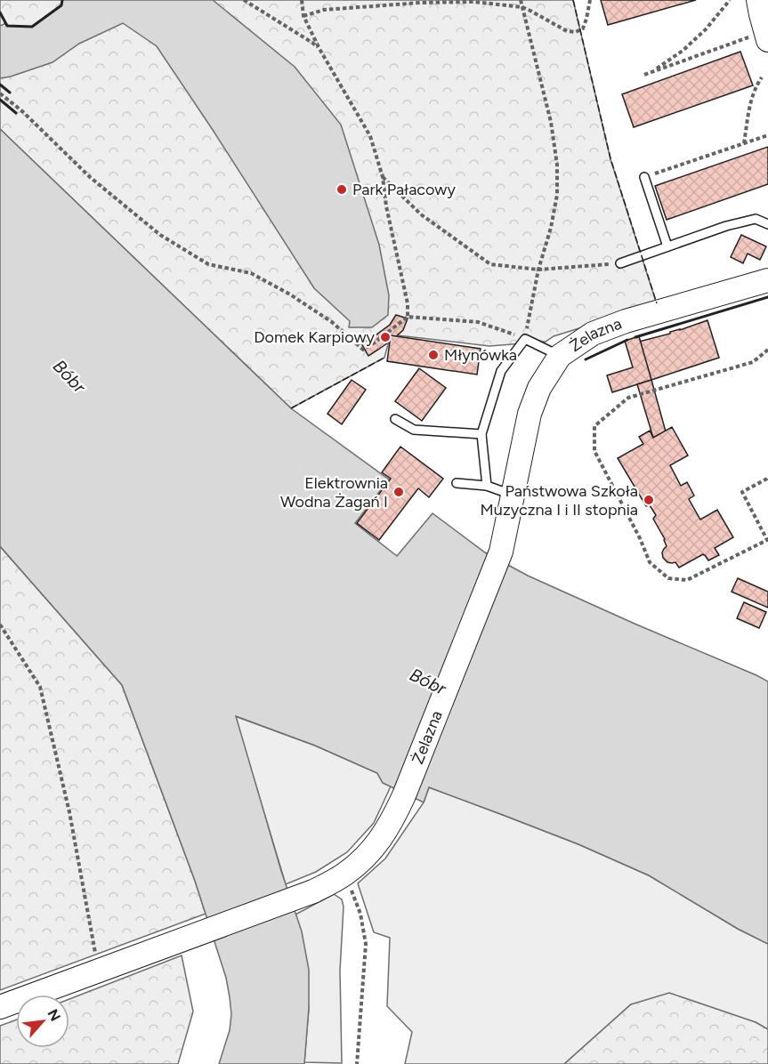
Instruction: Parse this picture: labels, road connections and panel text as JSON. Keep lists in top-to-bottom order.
{
  "streets": {
    "street": ["Żelazna"]
  },
  "water": ["Bóbr"],
  "places": [
    "Park Pałacowy",
    "Domek Karpiowy",
    "Młynówka",
    "Elektrownia Wodna Żagań I",
    "Państwowa Szkoła Muzyczna I i II stopnia"
  ],
  "north": "top right"
}
